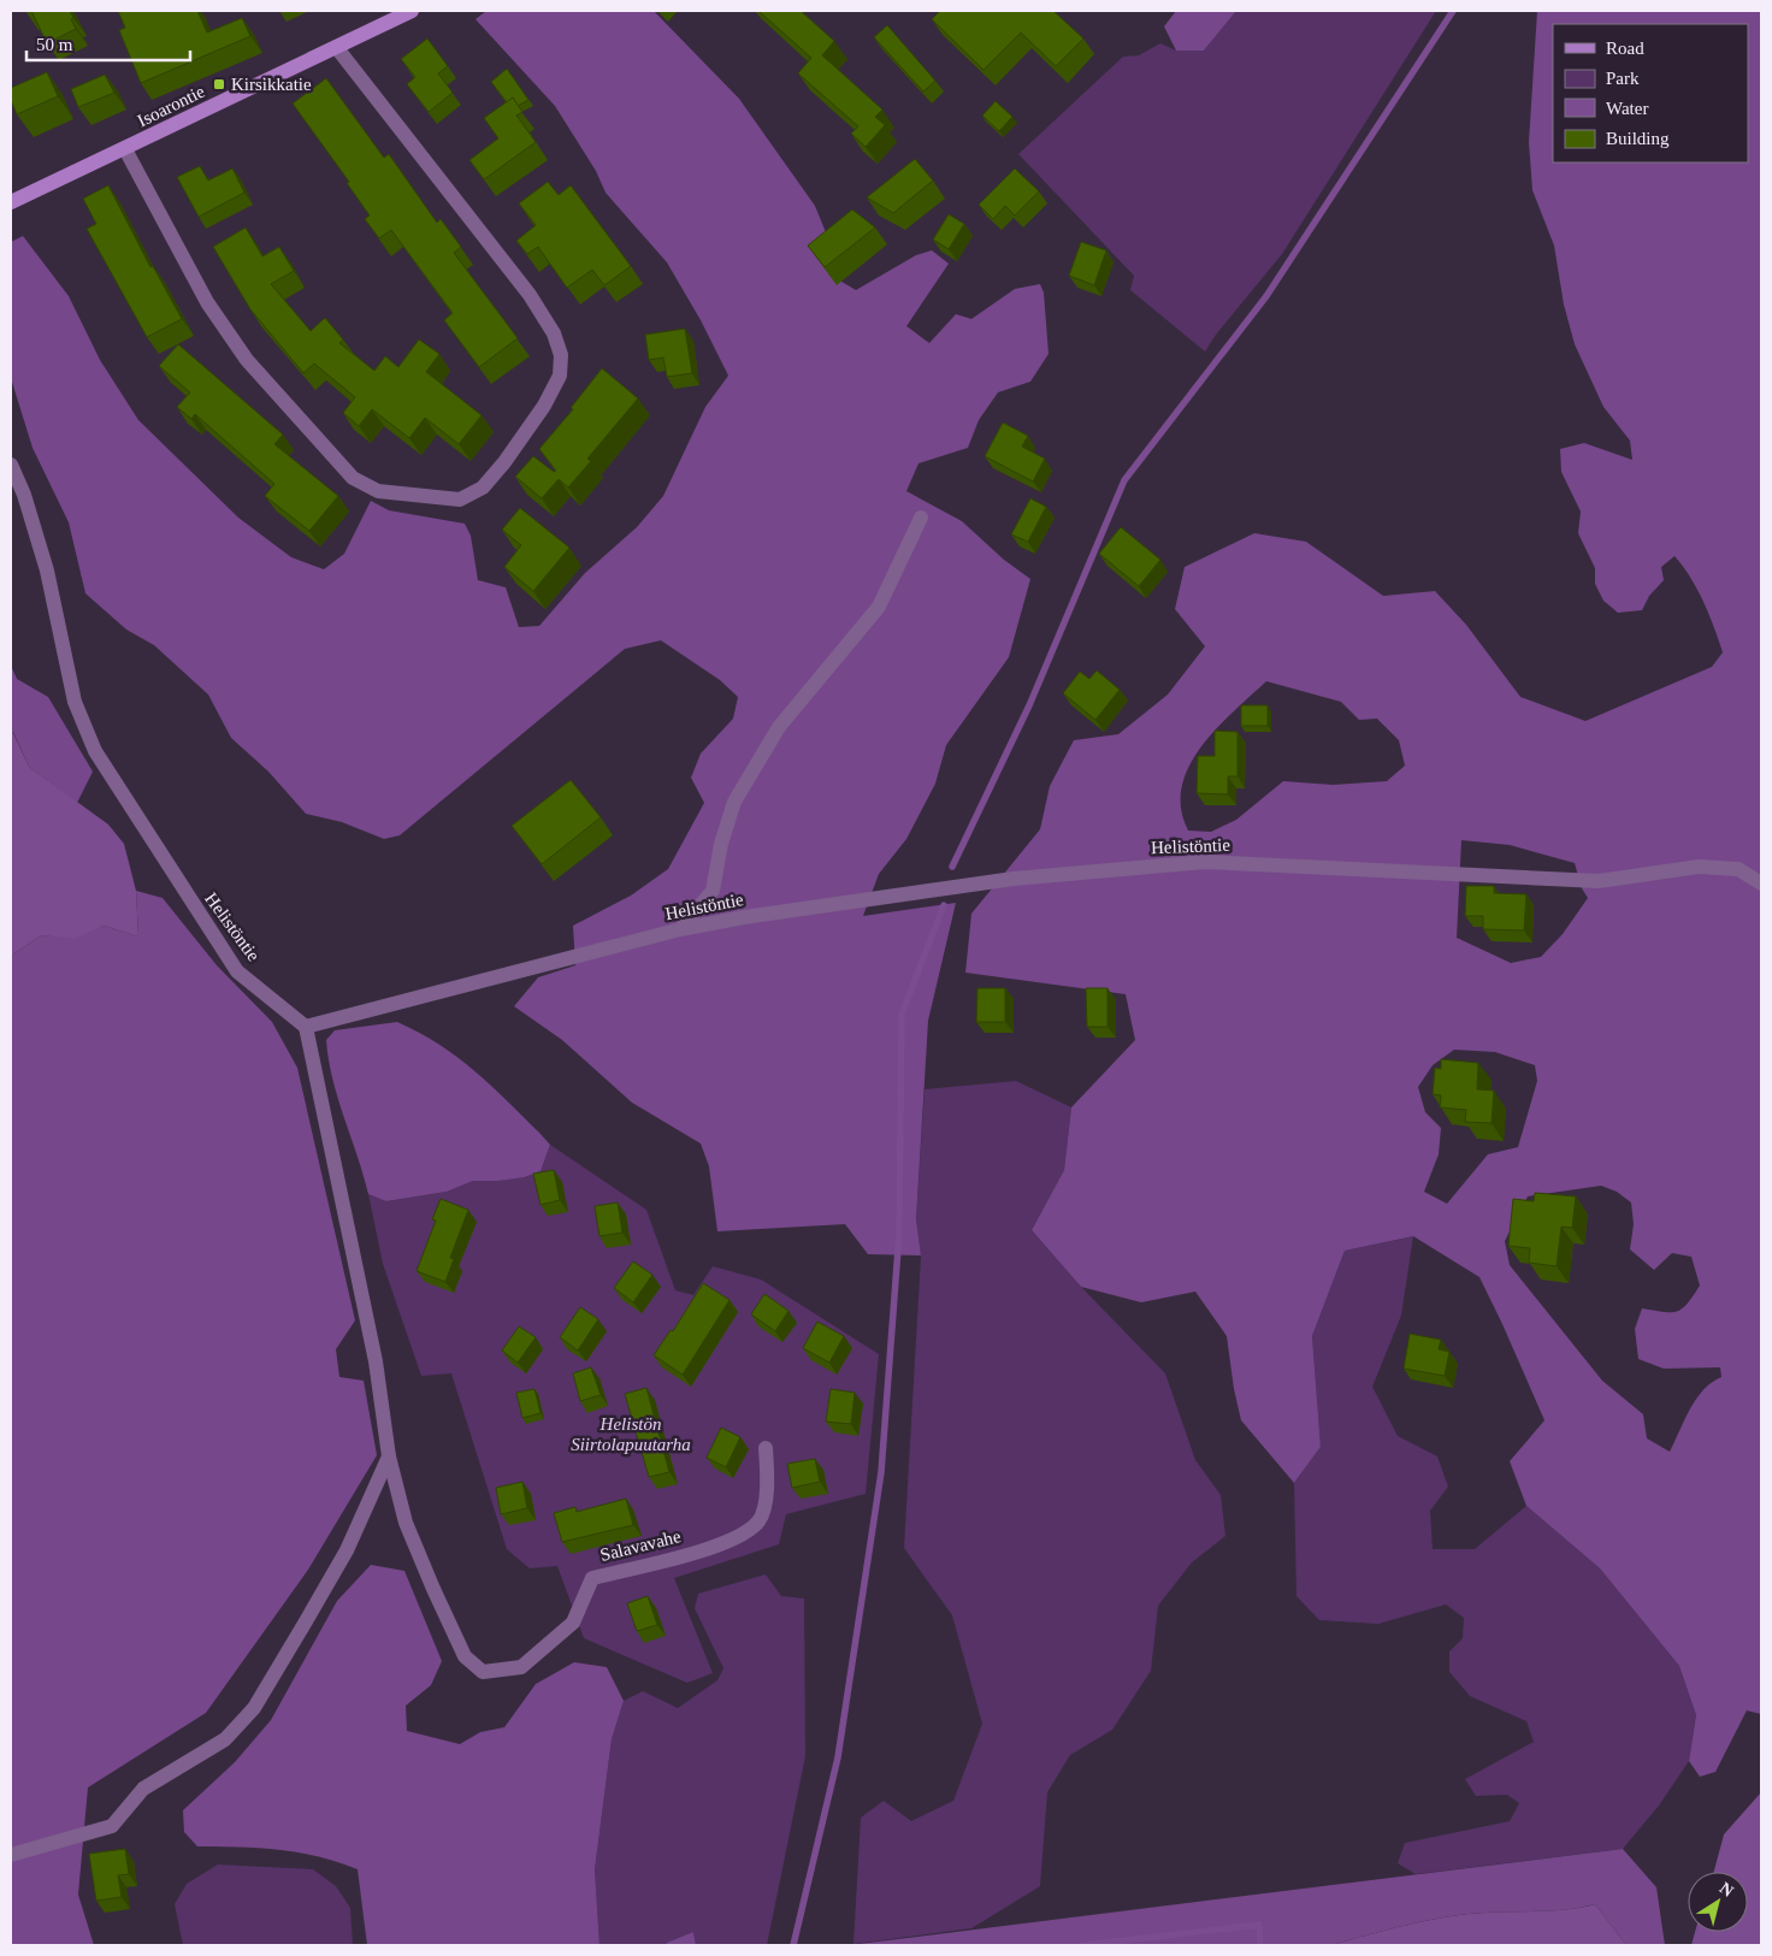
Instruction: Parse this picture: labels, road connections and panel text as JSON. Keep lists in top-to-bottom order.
{
  "streets": {
    "street": ["Isoarontie", "Helistöntie", "Salavavahe"]
  },
  "parks": ["Helistön Siirtolapuutarha"],
  "places": {
    "transit": ["Kirsikkatie"]
  },
  "legend": [
    "Road",
    "Park",
    "Water",
    "Building"
  ],
  "scale_bar": "50 m",
  "north": "top right"
}
